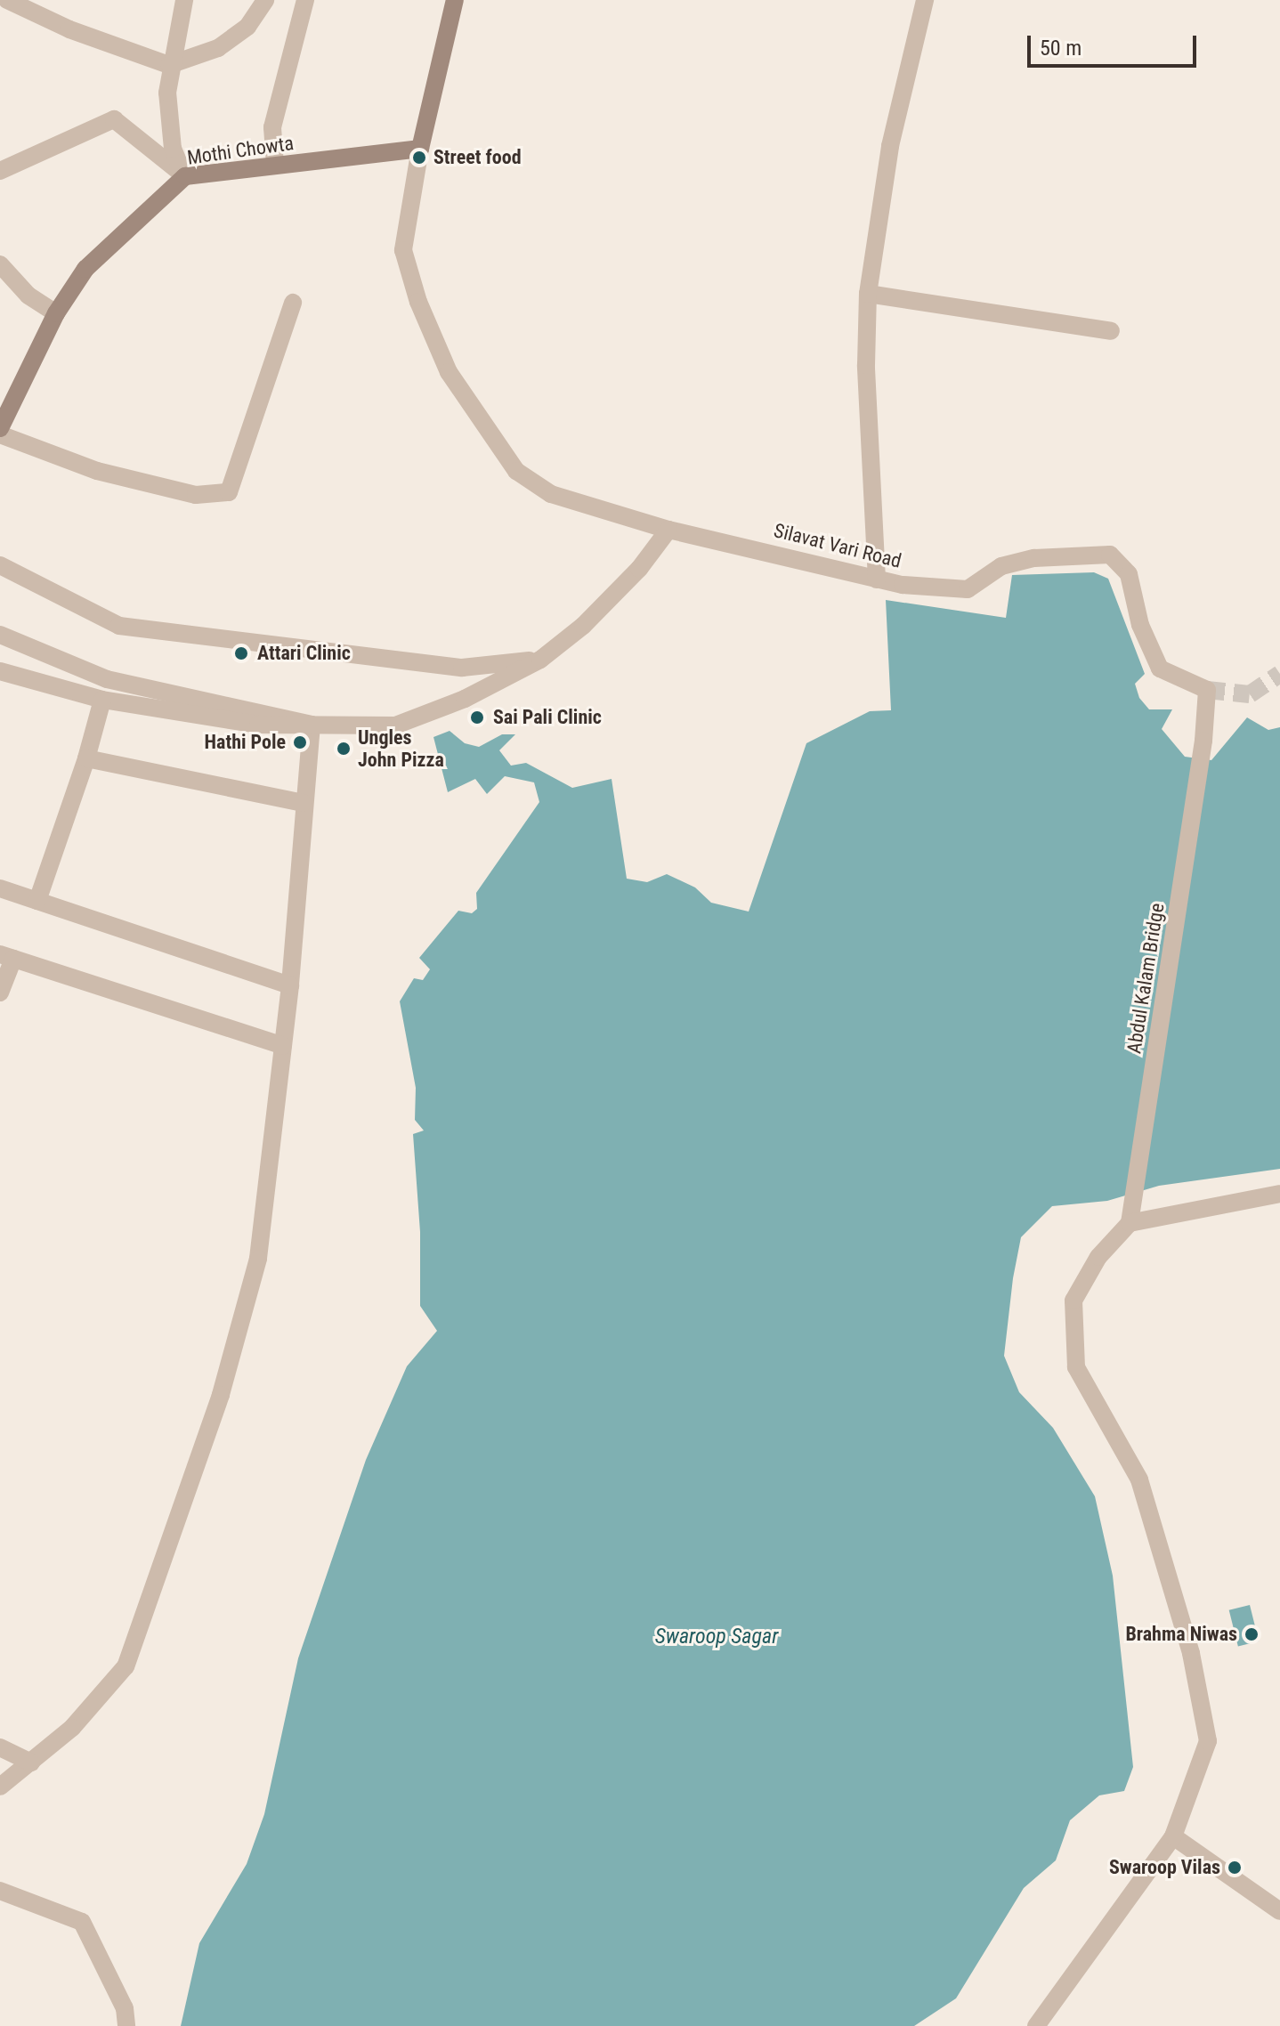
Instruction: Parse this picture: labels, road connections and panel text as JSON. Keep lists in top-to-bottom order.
{
  "streets": {
    "main road": ["Mothi Chowta"],
    "street": ["Silavat Vari Road", "Abdul Kalam Bridge"]
  },
  "crossings": [
    ["Mothi Chowta", "Silavat Vari Road"],
    ["Silavat Vari Road", "Abdul Kalam Bridge"]
  ],
  "water": ["Swaroop Sagar"],
  "places": [
    "Street food",
    "Attari Clinic",
    "Sai Pali Clinic",
    "Hathi Pole",
    "Ungles John Pizza",
    "Brahma Niwas",
    "Swaroop Vilas"
  ],
  "scale_bar": "50 m"
}
